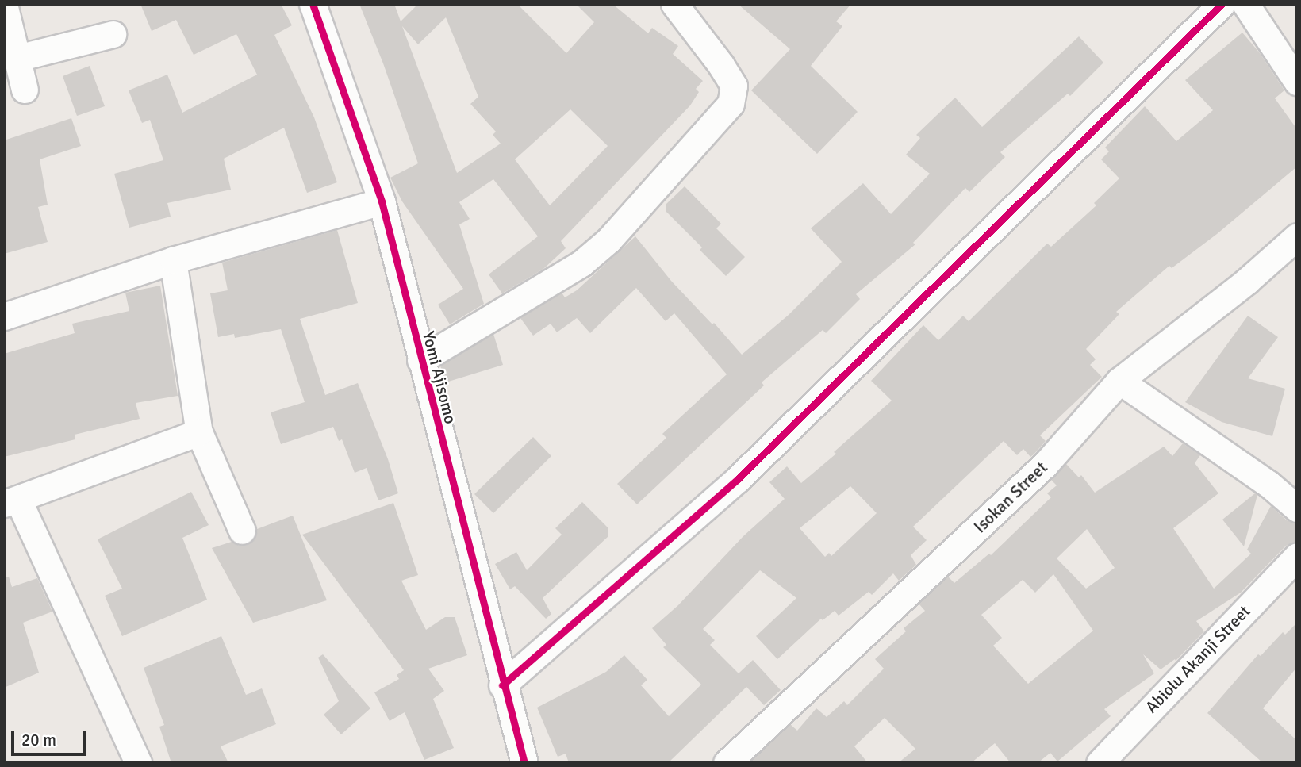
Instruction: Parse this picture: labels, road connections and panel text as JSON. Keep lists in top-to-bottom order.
{
  "streets": {
    "street": ["Yomi Ajisomo", "Isokan Street", "Abiolu Akanji Street"]
  },
  "scale_bar": "20 m"
}
